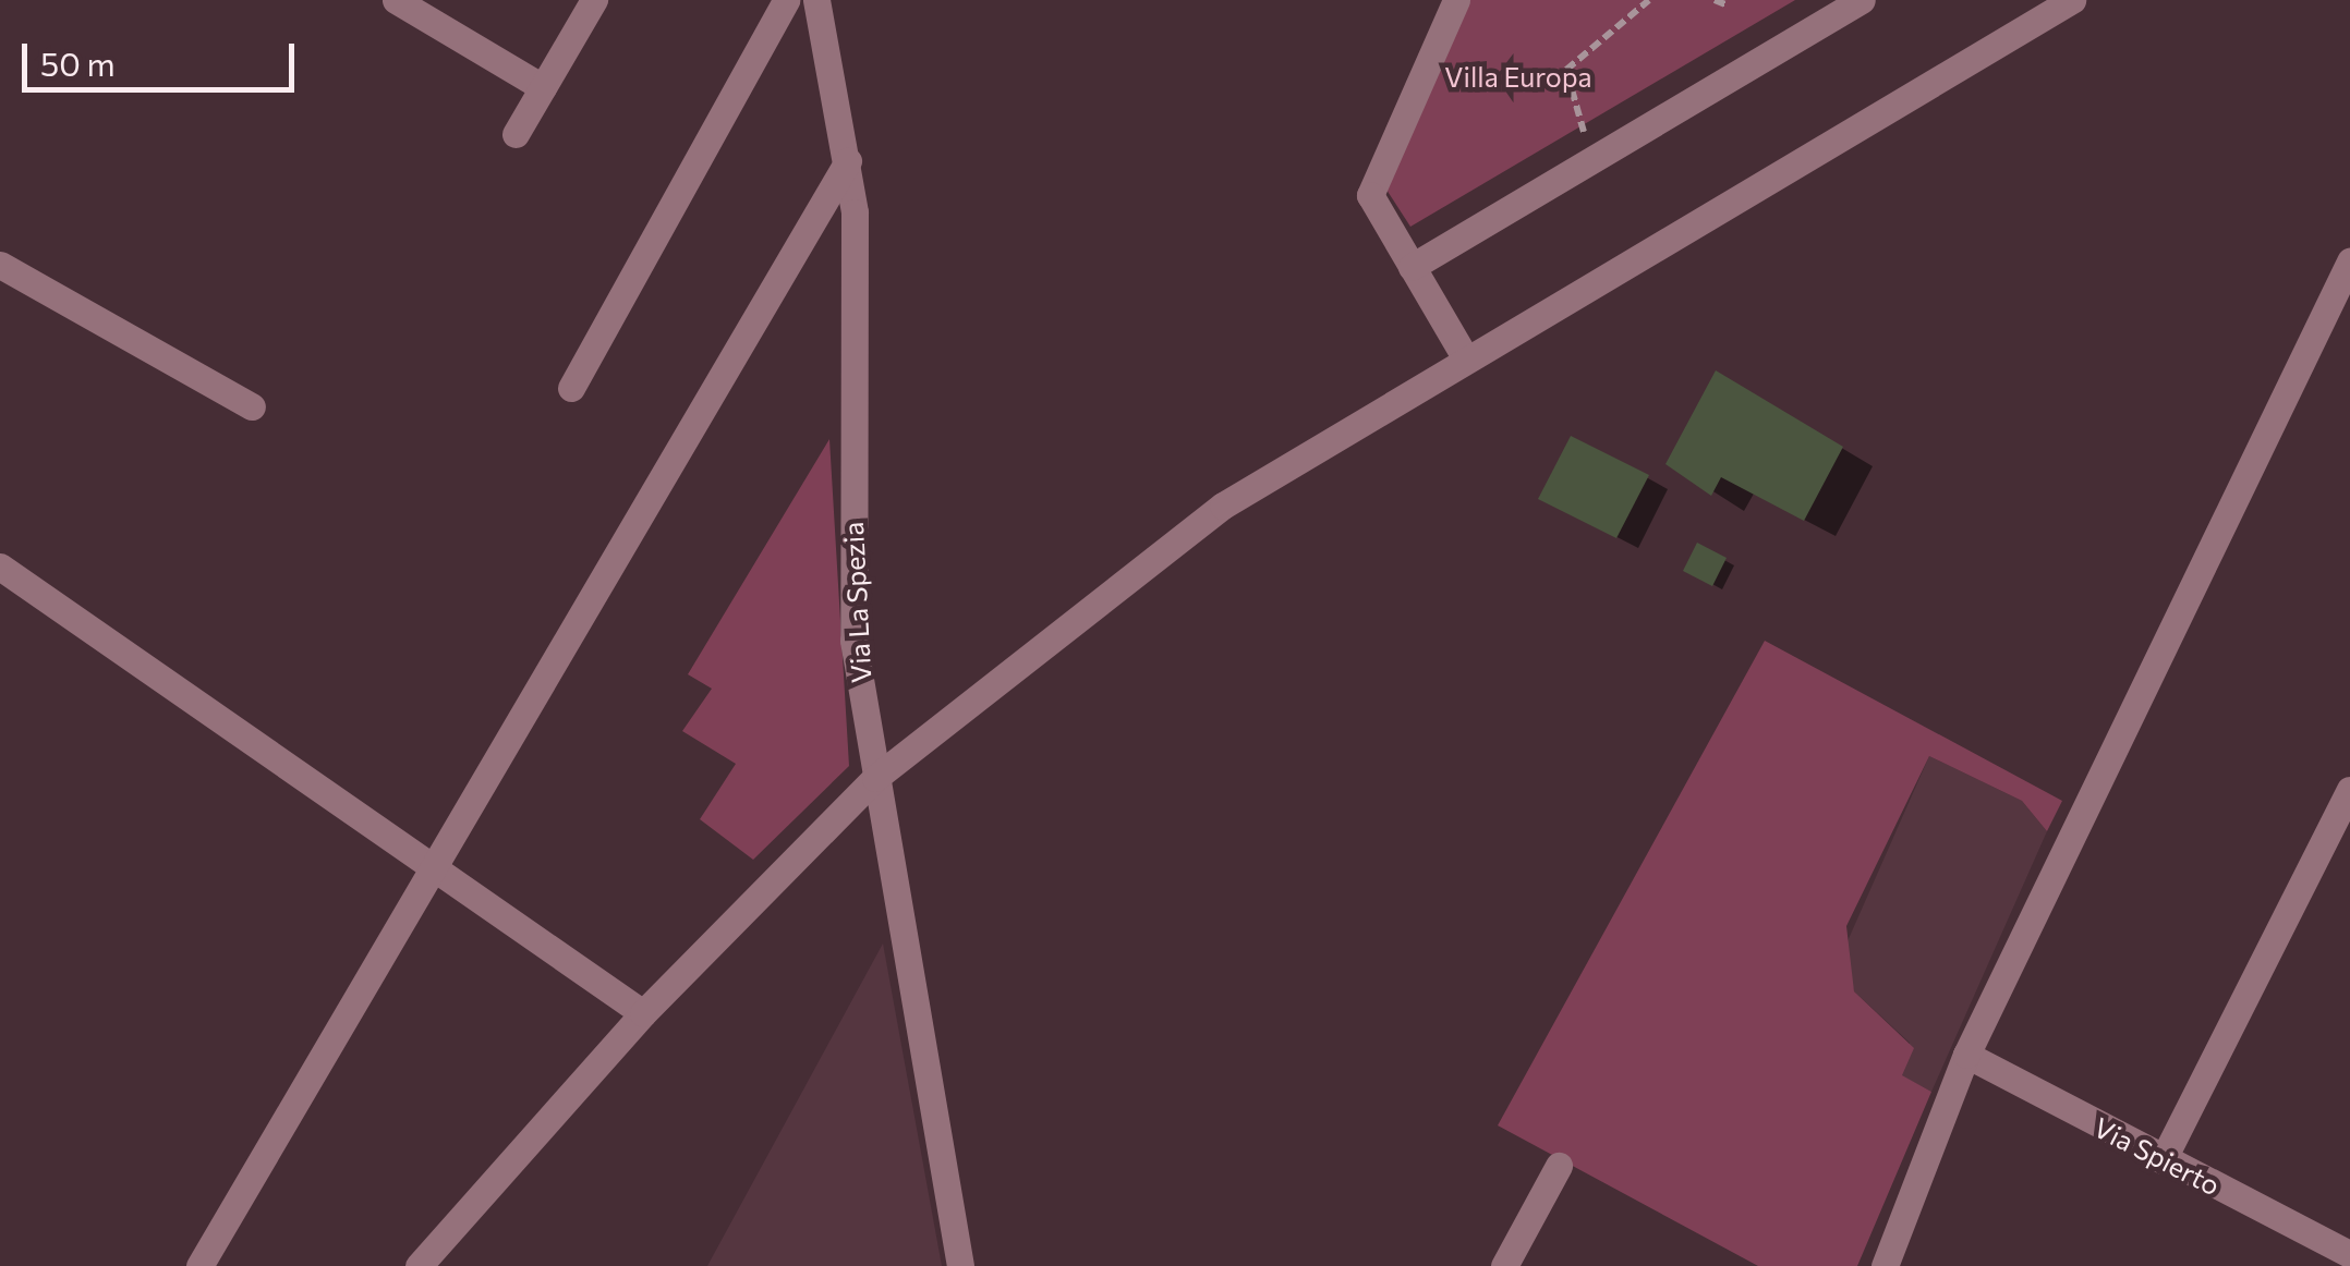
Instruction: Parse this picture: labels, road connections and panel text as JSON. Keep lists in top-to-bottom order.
{
  "streets": {
    "street": ["Via La Spezia", "Via Spierto"]
  },
  "parks": ["Villa Europa"],
  "scale_bar": "50 m"
}
